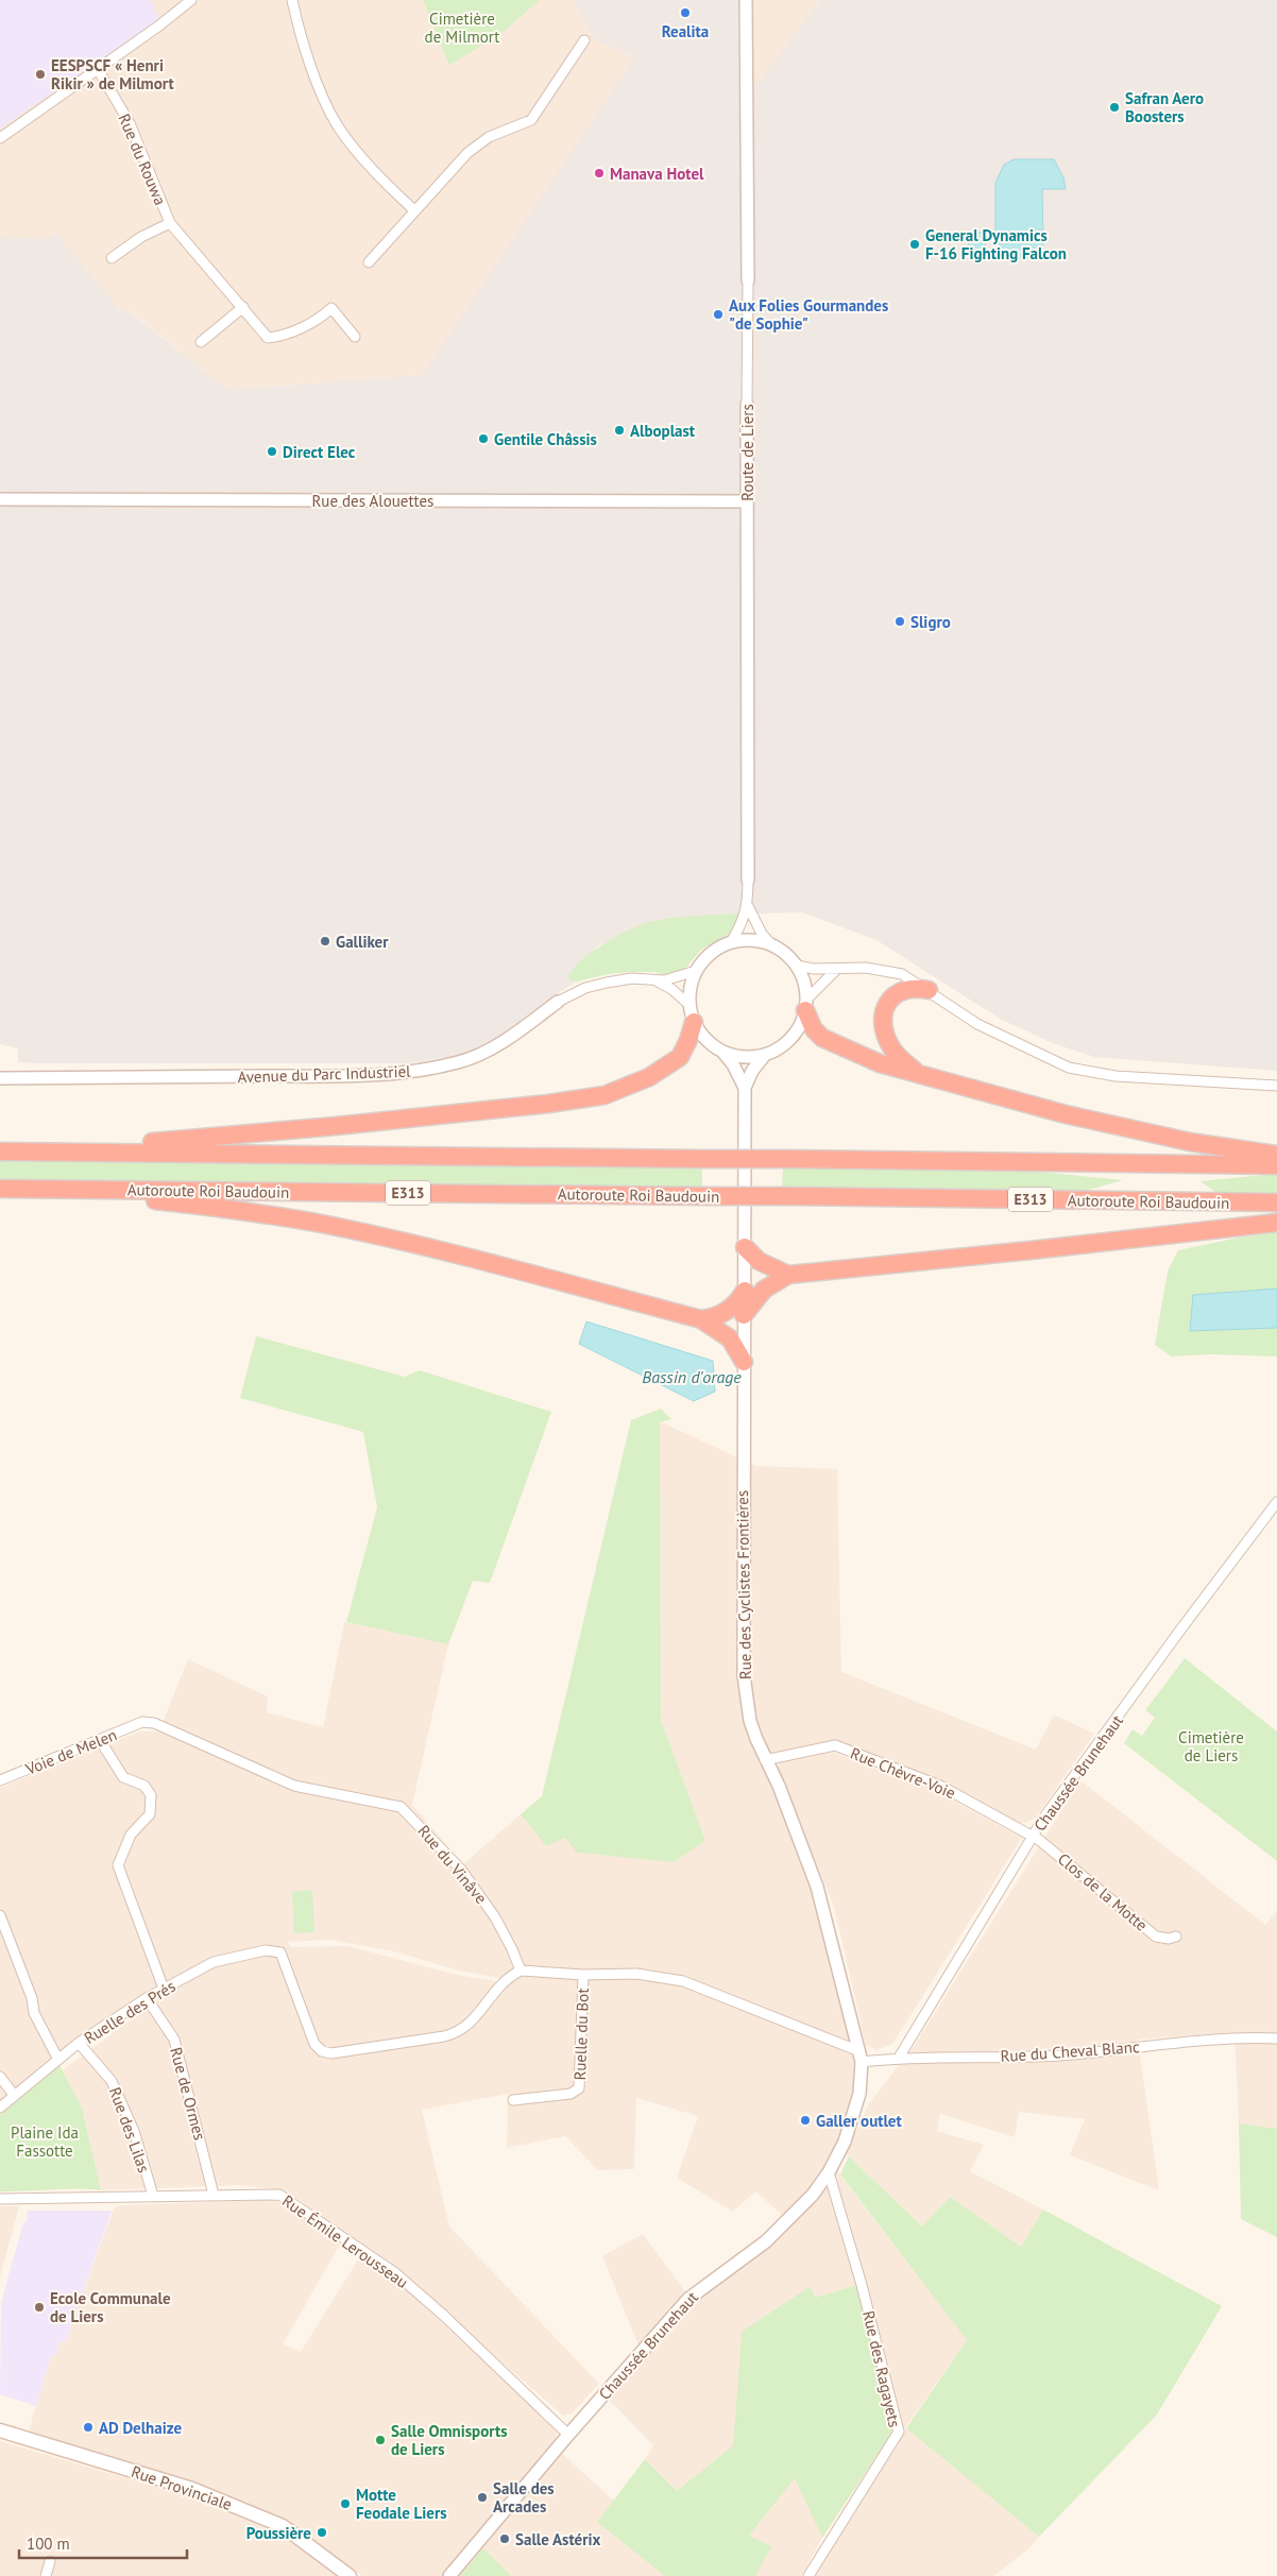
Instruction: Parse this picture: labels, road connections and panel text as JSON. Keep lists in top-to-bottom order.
{
  "streets": {
    "highway": ["Autoroute Roi Baudouin", "E313"],
    "main road": ["Rue Provinciale"],
    "street": [
      "Rue du Rouwa",
      "Route de Liers",
      "Rue des Alouettes",
      "Avenue du Parc Industriel",
      "Rue des Cyclistes Frontières",
      "Voie de Melen",
      "Rue Chèvre-Voie",
      "Chaussée Brunehaut",
      "Rue du Vinâve",
      "Clos de la Motte",
      "Ruelle des Prés",
      "Ruelle du Bot",
      "Rue du Cheval Blanc",
      "Rue de Ormes",
      "Rue des Lilas",
      "Rue Émile Lerousseau",
      "Rue des Ragayets"
    ]
  },
  "crossings": [
    ["Route de Liers", "Rue des Alouettes"],
    ["Route de Liers", "Avenue du Parc Industriel"],
    ["Route de Liers", "Rue des Cyclistes Frontières"],
    ["Avenue du Parc Industriel", "Rue des Cyclistes Frontières"],
    ["Rue des Cyclistes Frontières", "Rue Chèvre-Voie"],
    ["Rue des Cyclistes Frontières", "Chaussée Brunehaut"],
    ["Rue des Cyclistes Frontières", "Rue du Cheval Blanc"],
    ["Voie de Melen", "Rue du Vinâve"],
    ["Rue Chèvre-Voie", "Chaussée Brunehaut"],
    ["Rue Chèvre-Voie", "Clos de la Motte"],
    ["Chaussée Brunehaut", "Clos de la Motte"],
    ["Chaussée Brunehaut", "Rue du Cheval Blanc"],
    ["Chaussée Brunehaut", "Rue Émile Lerousseau"],
    ["Chaussée Brunehaut", "Rue des Ragayets"],
    ["Rue du Vinâve", "Ruelle des Prés"],
    ["Ruelle des Prés", "Rue de Ormes"],
    ["Ruelle des Prés", "Rue des Lilas"],
    ["Rue de Ormes", "Rue Émile Lerousseau"],
    ["Rue des Lilas", "Rue Émile Lerousseau"]
  ],
  "water": ["Bassin d'orage"],
  "parks": ["Cimetière de Milmort", "Cimetière de Liers", "Plaine Ida Fassotte"],
  "places": [
    "Realita",
    "EESPSCF « Henri Rikir » de Milmort",
    "Safran Aero Boosters",
    "Manava Hotel",
    "General Dynamics F-16 Fighting Falcon",
    "Aux Folies Gourmandes \"de Sophie\"",
    "Alboplast",
    "Gentile Châssis",
    "Direct Elec",
    "Sligro",
    "Galliker",
    "Galler outlet",
    "Ecole Communale de Liers",
    "AD Delhaize",
    "Salle Omnisports de Liers",
    "Salle des Arcades",
    "Motte Feodale Liers",
    "Poussière",
    "Salle Astérix"
  ],
  "scale_bar": "100 m"
}
